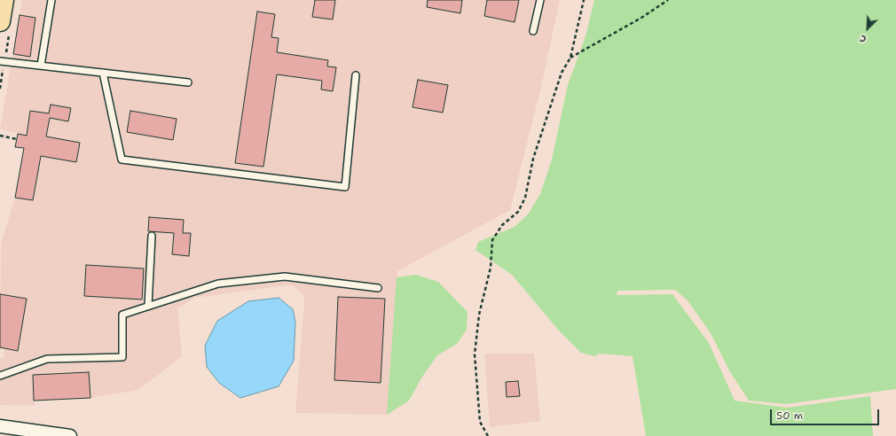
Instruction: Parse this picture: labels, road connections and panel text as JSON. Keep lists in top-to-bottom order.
{
  "scale_bar": "50 m",
  "north": "bottom left"
}
